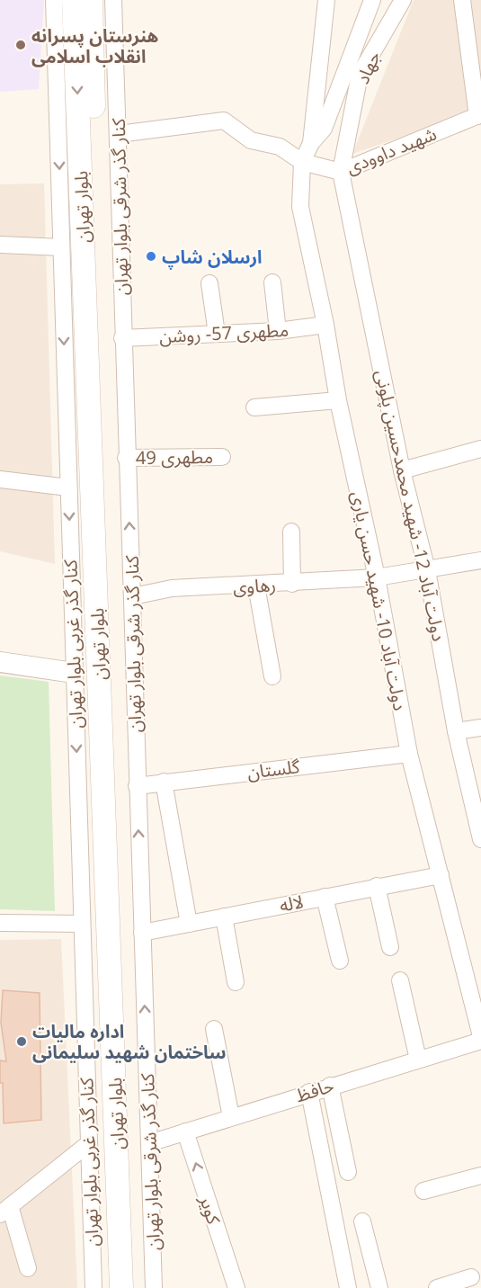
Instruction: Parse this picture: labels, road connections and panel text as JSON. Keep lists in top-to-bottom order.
{
  "streets": {
    "main road": ["بلوار تهران"],
    "street": [
      "جهاد",
      "شهید داوودی",
      "کنار گذر شرقی بلوار تهران",
      "مطهری 57- روشن",
      "مطهری 49",
      "دولت آباد 12- شهید محمدحسین پلونی",
      "رهاوی",
      "دولت آباد 10- شهید حسن یاری",
      "کنار گذر غربی بلوار تهران",
      "گلستان",
      "لاله",
      "حافظ",
      "کویر"
    ]
  },
  "crossings": [
    ["جهاد", "شهید داوودی"],
    ["جهاد", "دولت آباد 12- شهید محمدحسین پلونی"],
    ["جهاد", "دولت آباد 10- شهید حسن یاری"],
    ["شهید داوودی", "کنار گذر شرقی بلوار تهران"],
    ["شهید داوودی", "دولت آباد 12- شهید محمدحسین پلونی"],
    ["شهید داوودی", "دولت آباد 10- شهید حسن یاری"],
    ["کنار گذر شرقی بلوار تهران", "مطهری 57- روشن"],
    ["کنار گذر شرقی بلوار تهران", "مطهری 49"],
    ["کنار گذر شرقی بلوار تهران", "رهاوی"],
    ["کنار گذر شرقی بلوار تهران", "گلستان"],
    ["کنار گذر شرقی بلوار تهران", "لاله"],
    ["کنار گذر شرقی بلوار تهران", "حافظ"],
    ["مطهری 57- روشن", "دولت آباد 10- شهید حسن یاری"],
    ["دولت آباد 12- شهید محمدحسین پلونی", "رهاوی"],
    ["رهاوی", "دولت آباد 10- شهید حسن یاری"],
    ["دولت آباد 10- شهید حسن یاری", "گلستان"],
    ["دولت آباد 10- شهید حسن یاری", "لاله"],
    ["حافظ", "کویر"]
  ],
  "one_way": ["کنار گذر غربی بلوار تهران"],
  "places": ["هنرستان پسرانه انقلاب اسلامی", "ارسلان شاپ", "اداره مالیات ساختمان شهید سلیمانی"]
}
